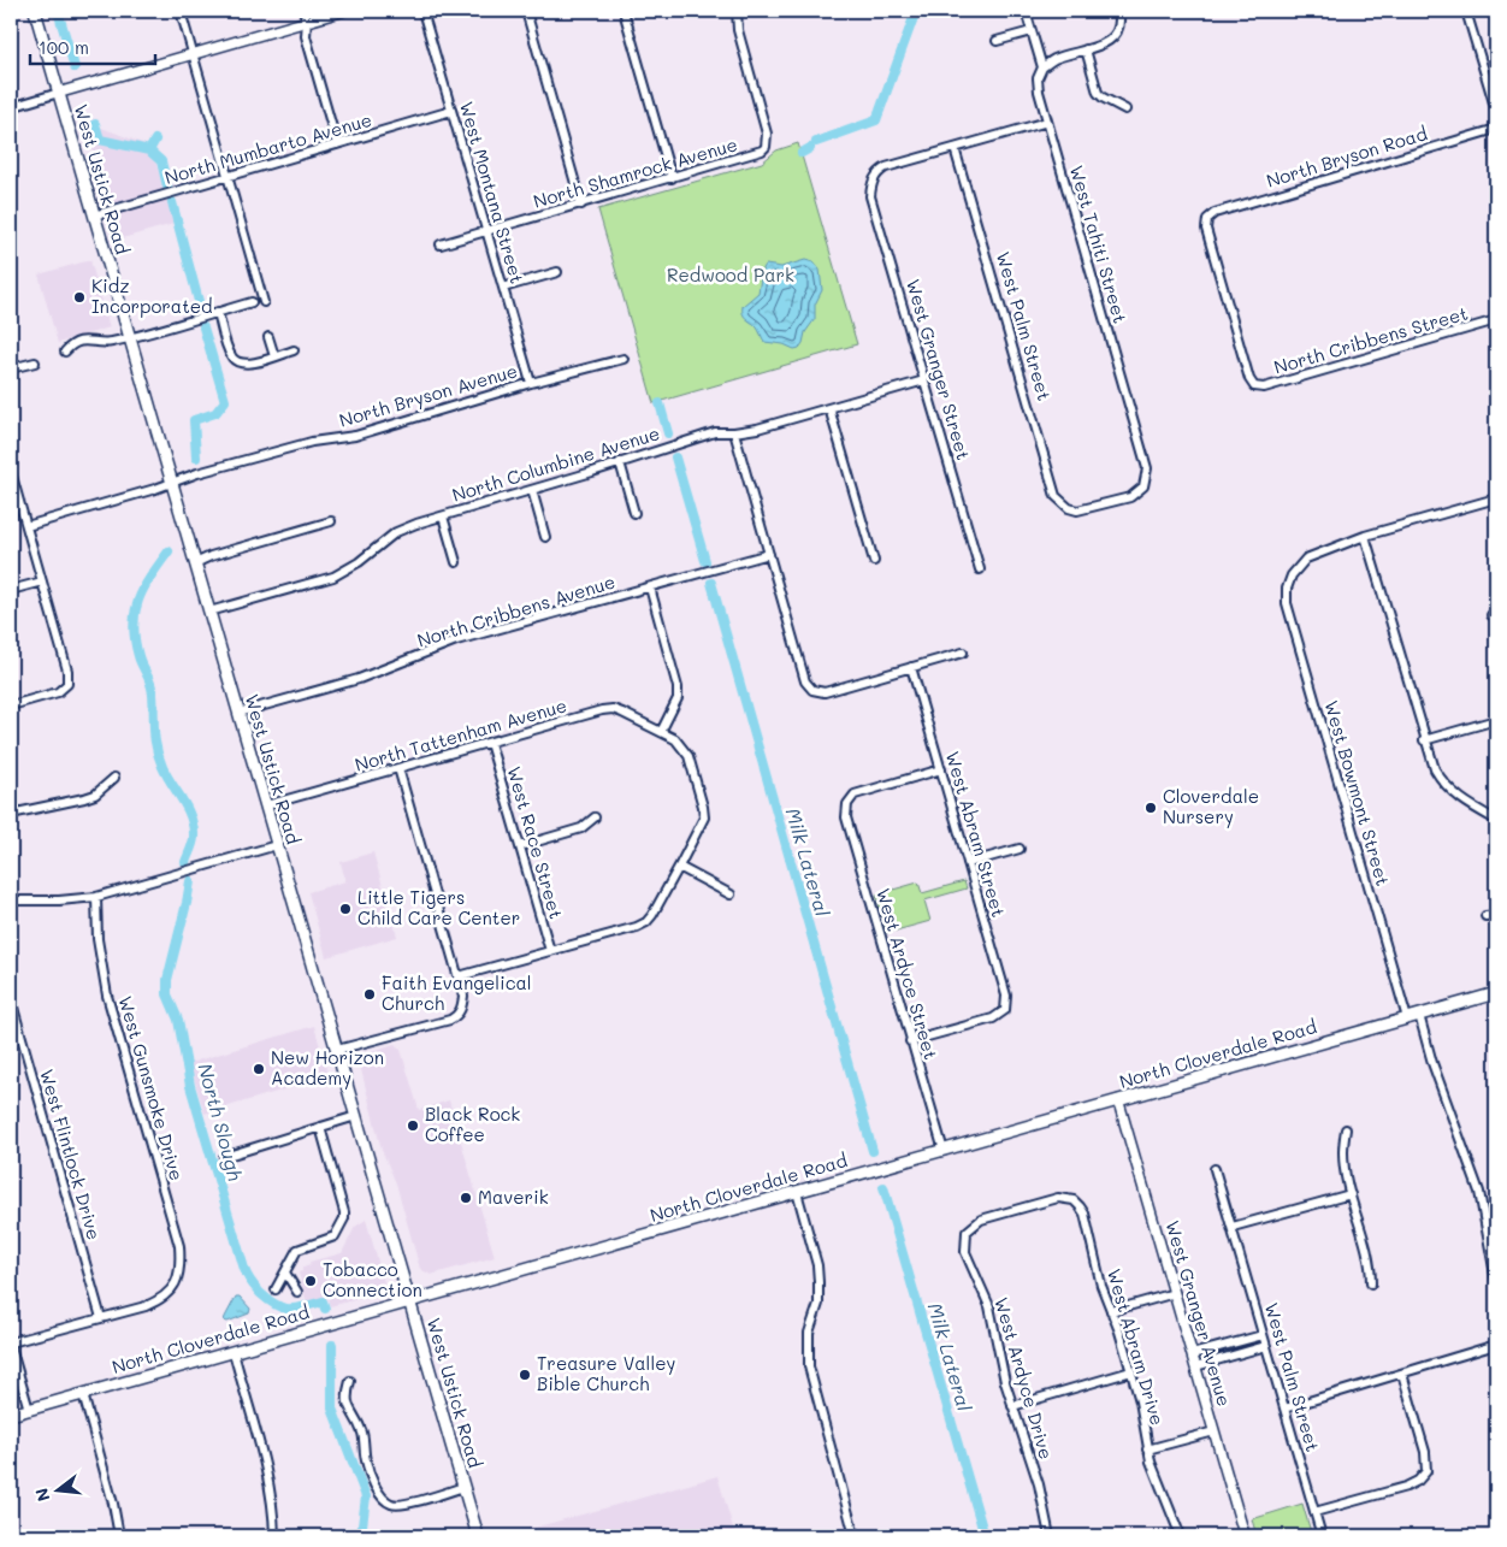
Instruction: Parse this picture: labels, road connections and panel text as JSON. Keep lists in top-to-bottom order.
{
  "streets": {
    "main road": ["West Ustick Road", "North Cloverdale Road"],
    "street": [
      "North Mumbarto Avenue",
      "North Bryson Road",
      "North Shamrock Avenue",
      "West Montana Street",
      "West Tahiti Street",
      "West Palm Street",
      "North Cribbens Street",
      "West Granger Street",
      "North Bryson Avenue",
      "North Columbine Avenue",
      "North Cribbens Avenue",
      "North Tattenham Avenue",
      "West Bowmont Street",
      "West Abram Street",
      "West Race Street",
      "West Ardyce Street",
      "West Gunsmoke Drive",
      "West Flintlock Drive",
      "West Granger Avenue",
      "West Abram Drive",
      "West Ardyce Drive"
    ]
  },
  "crossings": [
    ["North Mumbarto Avenue", "West Ustick Road"],
    ["North Mumbarto Avenue", "West Montana Street"],
    ["North Bryson Road", "North Cribbens Street"],
    ["North Shamrock Avenue", "West Montana Street"],
    ["West Ustick Road", "North Bryson Avenue"],
    ["West Ustick Road", "North Columbine Avenue"],
    ["West Ustick Road", "North Cribbens Avenue"],
    ["West Ustick Road", "North Tattenham Avenue"],
    ["West Ustick Road", "North Cloverdale Road"],
    ["West Montana Street", "North Bryson Avenue"],
    ["West Tahiti Street", "West Palm Street"],
    ["West Palm Street", "West Granger Street"],
    ["West Granger Street", "North Columbine Avenue"],
    ["North Tattenham Avenue", "West Race Street"],
    ["West Bowmont Street", "North Cloverdale Road"],
    ["West Abram Street", "West Ardyce Street"],
    ["West Ardyce Street", "North Cloverdale Road"],
    ["North Cloverdale Road", "West Granger Avenue"],
    ["West Gunsmoke Drive", "West Flintlock Drive"],
    ["West Abram Drive", "West Ardyce Drive"]
  ],
  "water": ["Milk Lateral", "North Slough"],
  "parks": ["Redwood Park"],
  "places": [
    "Kidz Incorporated",
    "Cloverdale Nursery",
    "Little Tigers Child Care Center",
    "Faith Evangelical Church",
    "New Horizon Academy",
    "Black Rock Coffee",
    "Maverik",
    "Tobacco Connection",
    "Treasure Valley Bible Church"
  ],
  "scale_bar": "100 m",
  "north": "left"
}
